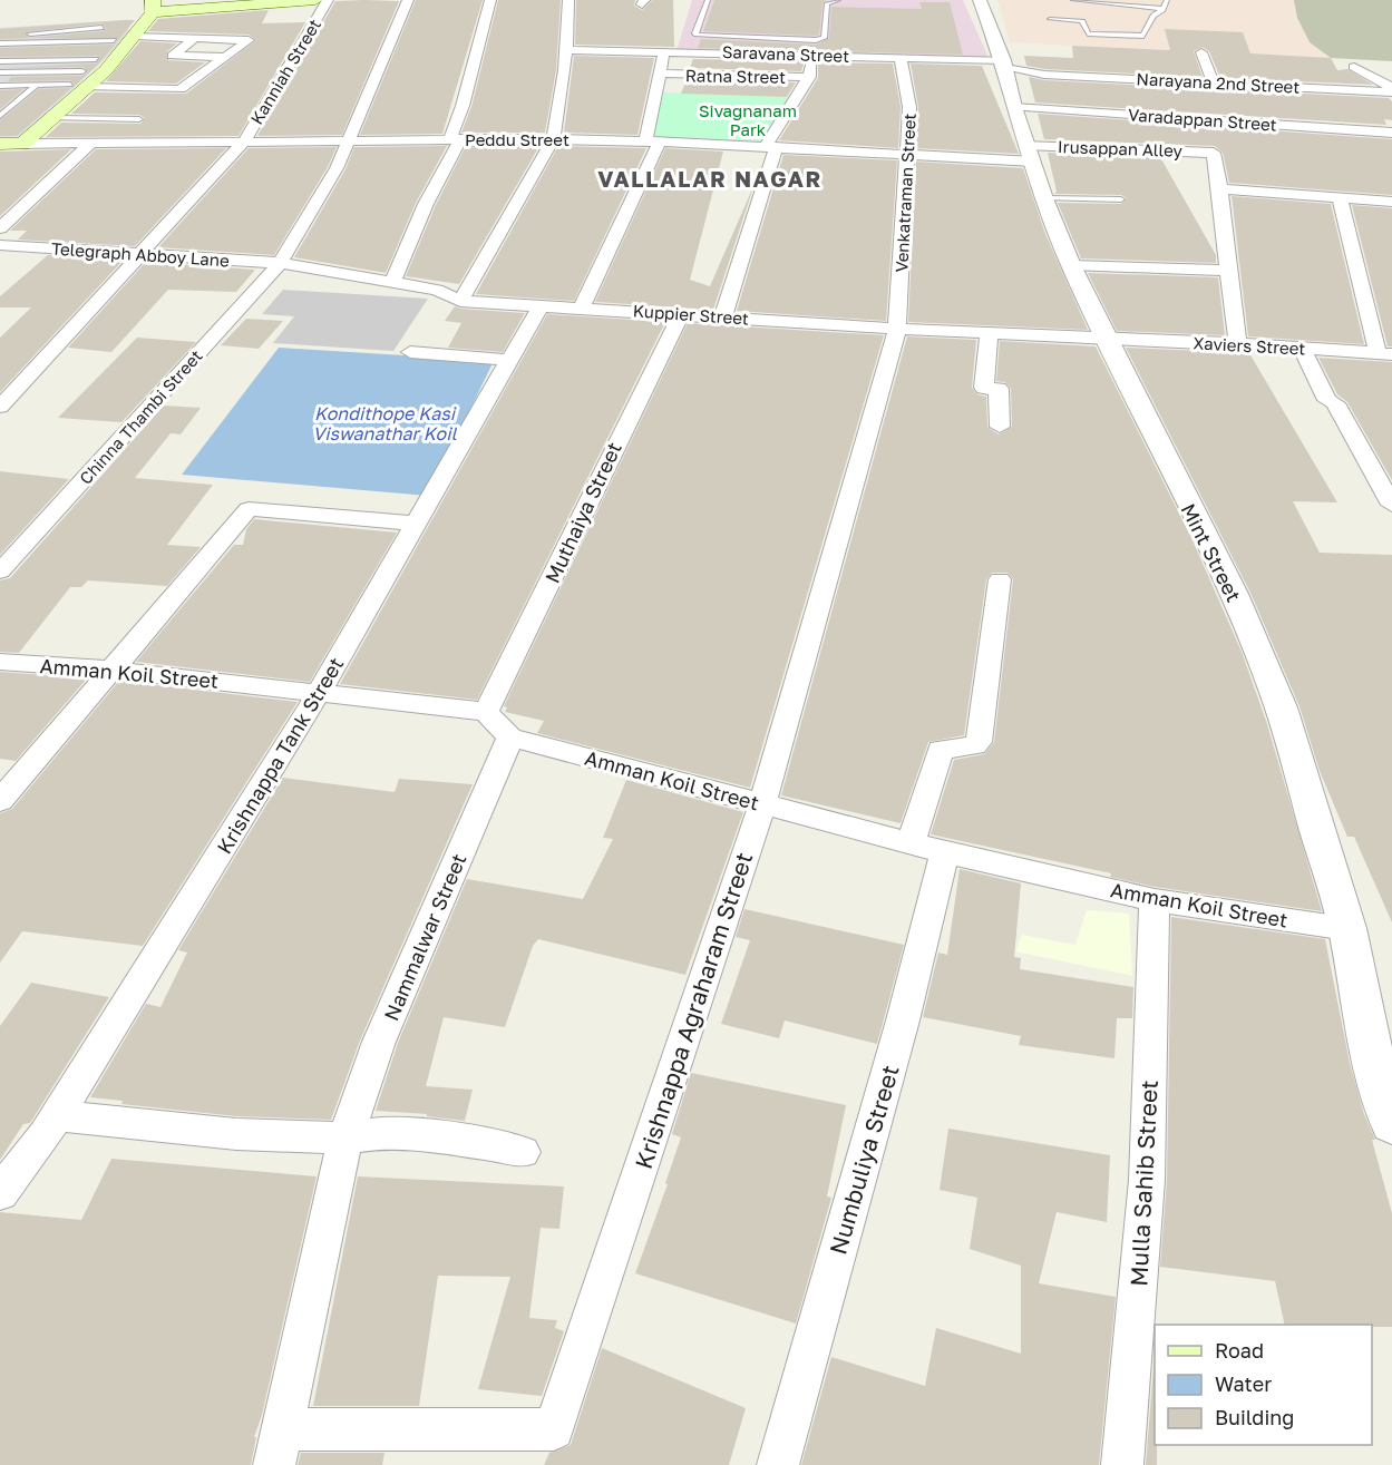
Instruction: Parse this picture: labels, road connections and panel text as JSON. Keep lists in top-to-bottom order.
{
  "streets": {
    "main road": ["Peddu Street"],
    "street": [
      "Saravana Street",
      "Kanniah Street",
      "Ratna Street",
      "Narayana 2nd Street",
      "Varadappan Street",
      "Irusappan Alley",
      "Venkatraman Street",
      "Telegraph Abboy Lane",
      "Kuppier Street",
      "Xaviers Street",
      "Chinna Thambi Street",
      "Muthaiya Street",
      "Mint Street",
      "Amman Koil Street",
      "Krishnappa Tank Street",
      "Nammalwar Street",
      "Krishnappa Agraharam Street",
      "Numbuliya Street",
      "Mulla Sahib Street"
    ]
  },
  "crossings": [
    ["Saravana Street", "Narayana 2nd Street"],
    ["Saravana Street", "Varadappan Street"],
    ["Saravana Street", "Venkatraman Street"],
    ["Saravana Street", "Mint Street"],
    ["Kanniah Street", "Peddu Street"],
    ["Kanniah Street", "Telegraph Abboy Lane"],
    ["Narayana 2nd Street", "Varadappan Street"],
    ["Narayana 2nd Street", "Mint Street"],
    ["Varadappan Street", "Mint Street"],
    ["Peddu Street", "Irusappan Alley"],
    ["Peddu Street", "Venkatraman Street"],
    ["Peddu Street", "Chinna Thambi Street"],
    ["Peddu Street", "Mint Street"],
    ["Irusappan Alley", "Mint Street"],
    ["Venkatraman Street", "Kuppier Street"],
    ["Venkatraman Street", "Krishnappa Agraharam Street"],
    ["Telegraph Abboy Lane", "Kuppier Street"],
    ["Telegraph Abboy Lane", "Chinna Thambi Street"],
    ["Kuppier Street", "Xaviers Street"],
    ["Kuppier Street", "Chinna Thambi Street"],
    ["Kuppier Street", "Muthaiya Street"],
    ["Kuppier Street", "Mint Street"],
    ["Kuppier Street", "Krishnappa Tank Street"],
    ["Kuppier Street", "Krishnappa Agraharam Street"],
    ["Xaviers Street", "Mint Street"],
    ["Muthaiya Street", "Amman Koil Street"],
    ["Mint Street", "Amman Koil Street"],
    ["Amman Koil Street", "Krishnappa Tank Street"],
    ["Amman Koil Street", "Nammalwar Street"],
    ["Amman Koil Street", "Krishnappa Agraharam Street"],
    ["Amman Koil Street", "Numbuliya Street"],
    ["Amman Koil Street", "Mulla Sahib Street"],
    ["Nammalwar Street", "Krishnappa Agraharam Street"]
  ],
  "districts": ["VALLALAR NAGAR"],
  "water": ["Kondithope Kasi Viswanathar Koil"],
  "parks": ["Sivagnanam Park"],
  "legend": ["Road", "Water", "Building"]
}
